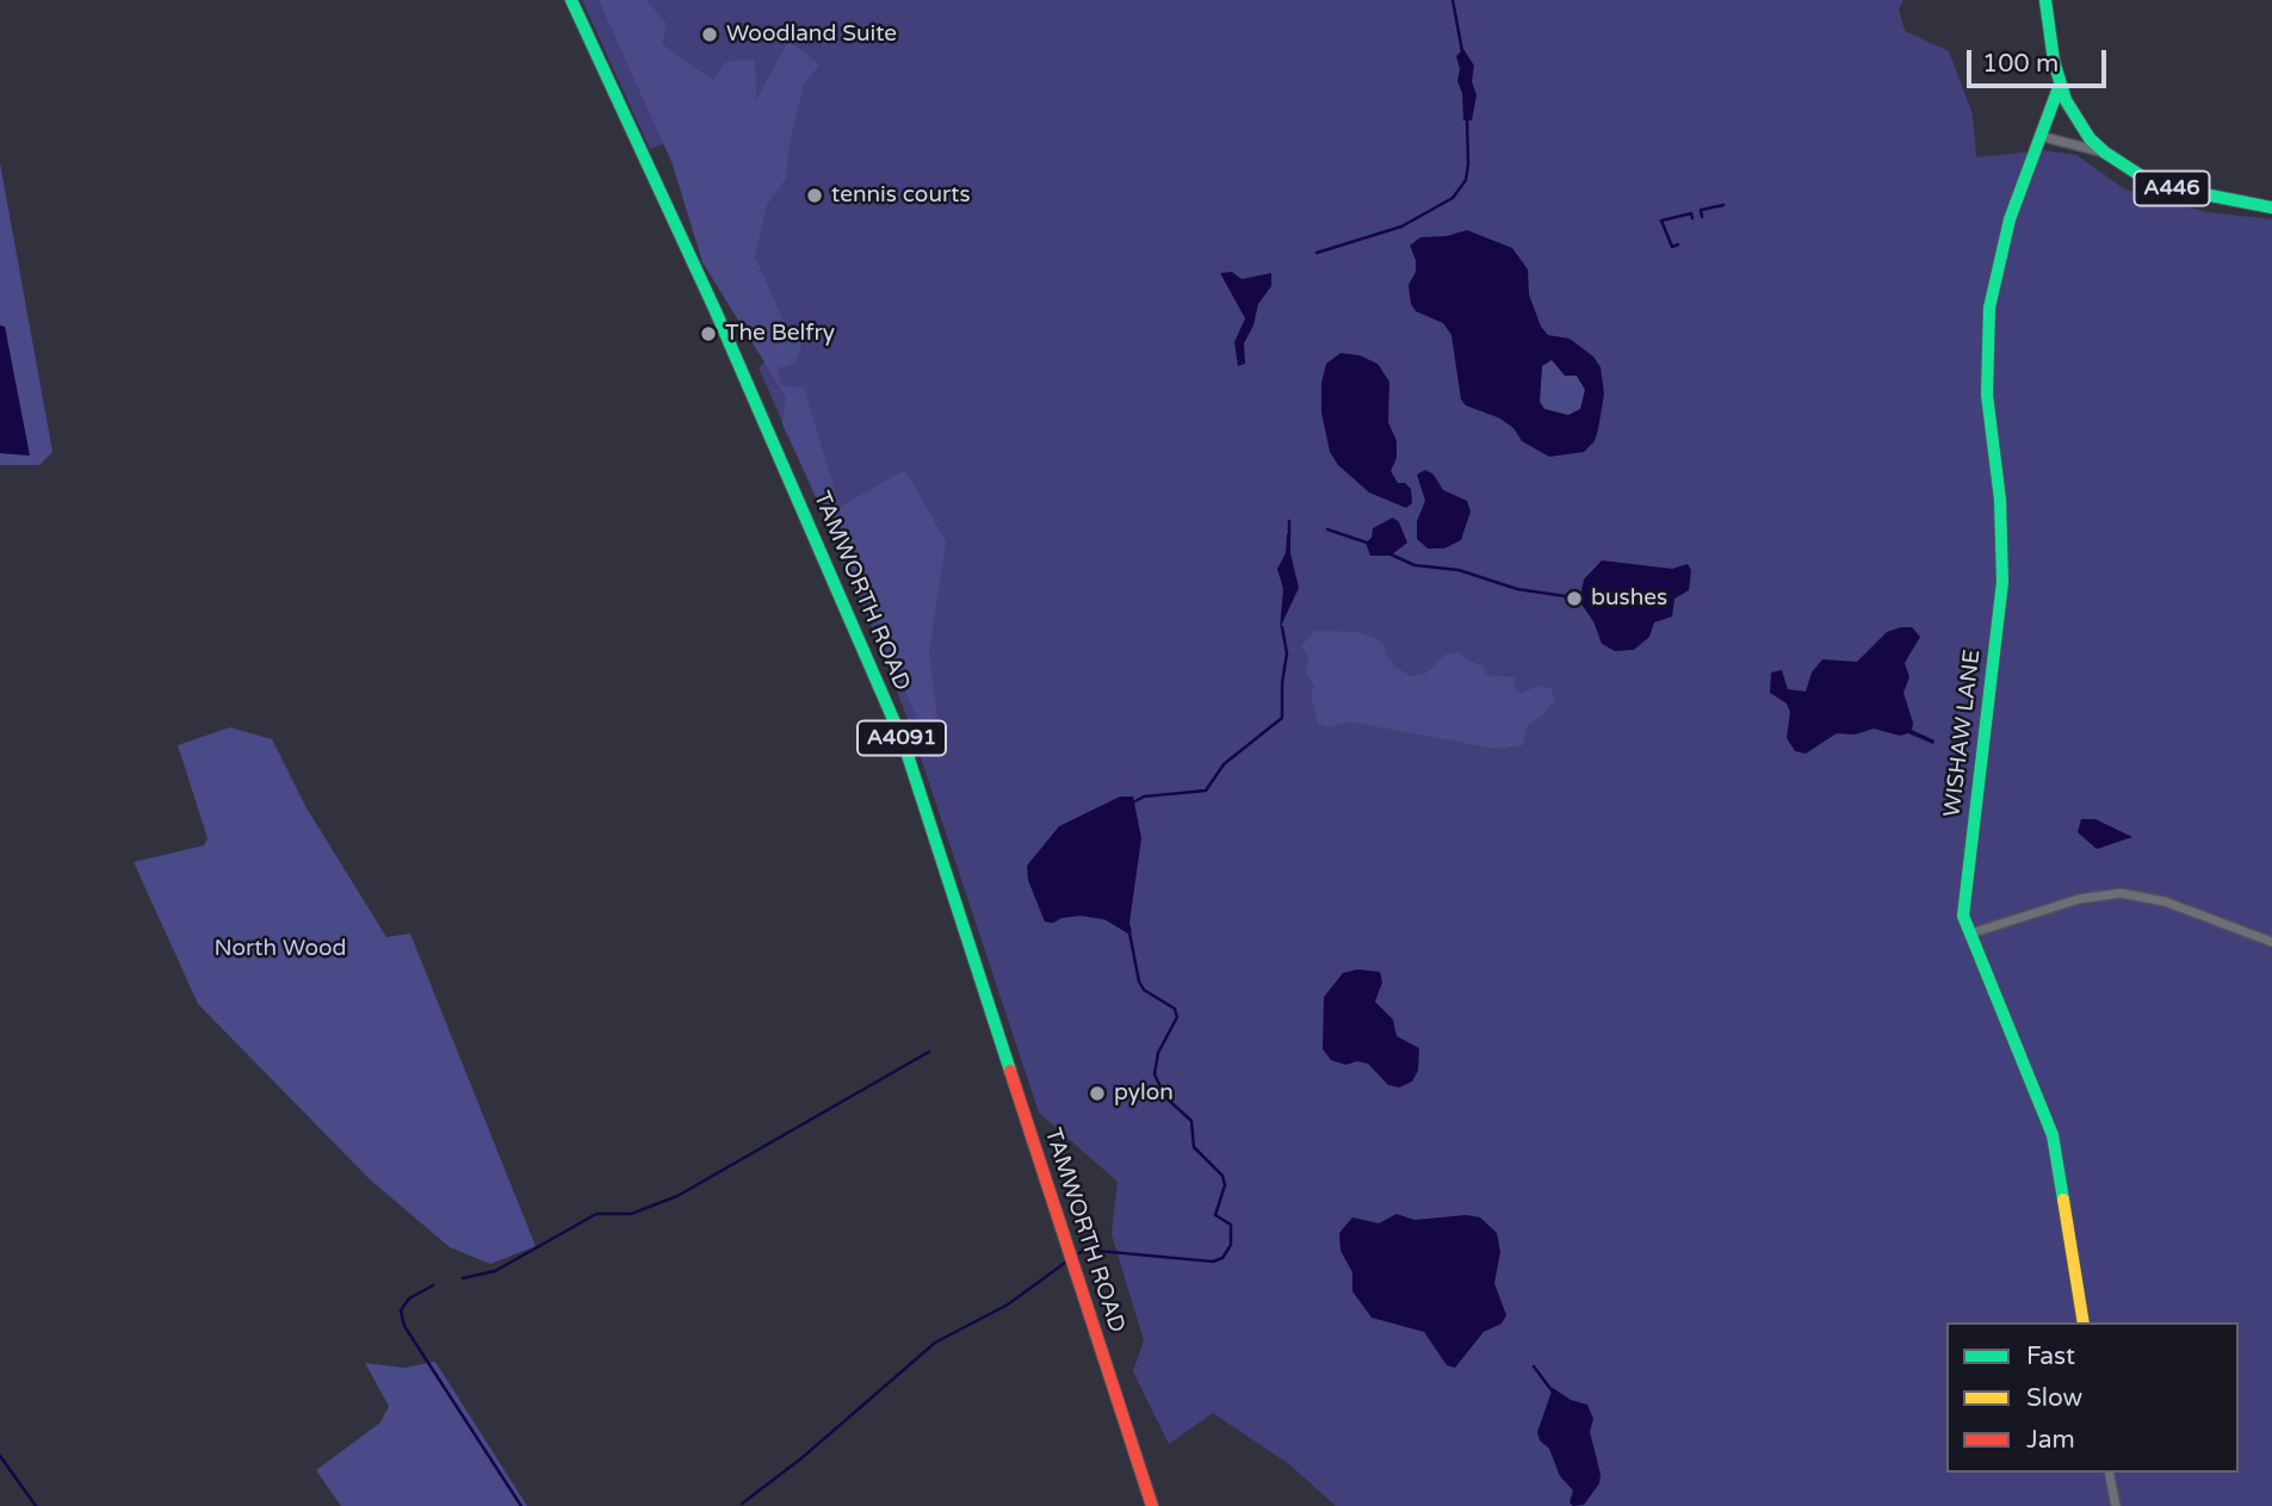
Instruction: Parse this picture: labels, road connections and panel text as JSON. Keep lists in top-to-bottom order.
{
  "streets": {
    "main road": [
      "A446",
      "TAMWORTH ROAD",
      "WISHAW LANE",
      "A4091"
    ]
  },
  "crossings": [
    ["A446", "WISHAW LANE"]
  ],
  "parks": ["North Wood"],
  "places": [
    "Woodland Suite",
    "tennis courts",
    "The Belfry",
    "bushes",
    "pylon"
  ],
  "legend": ["Fast", "Slow", "Jam"],
  "scale_bar": "100 m"
}
